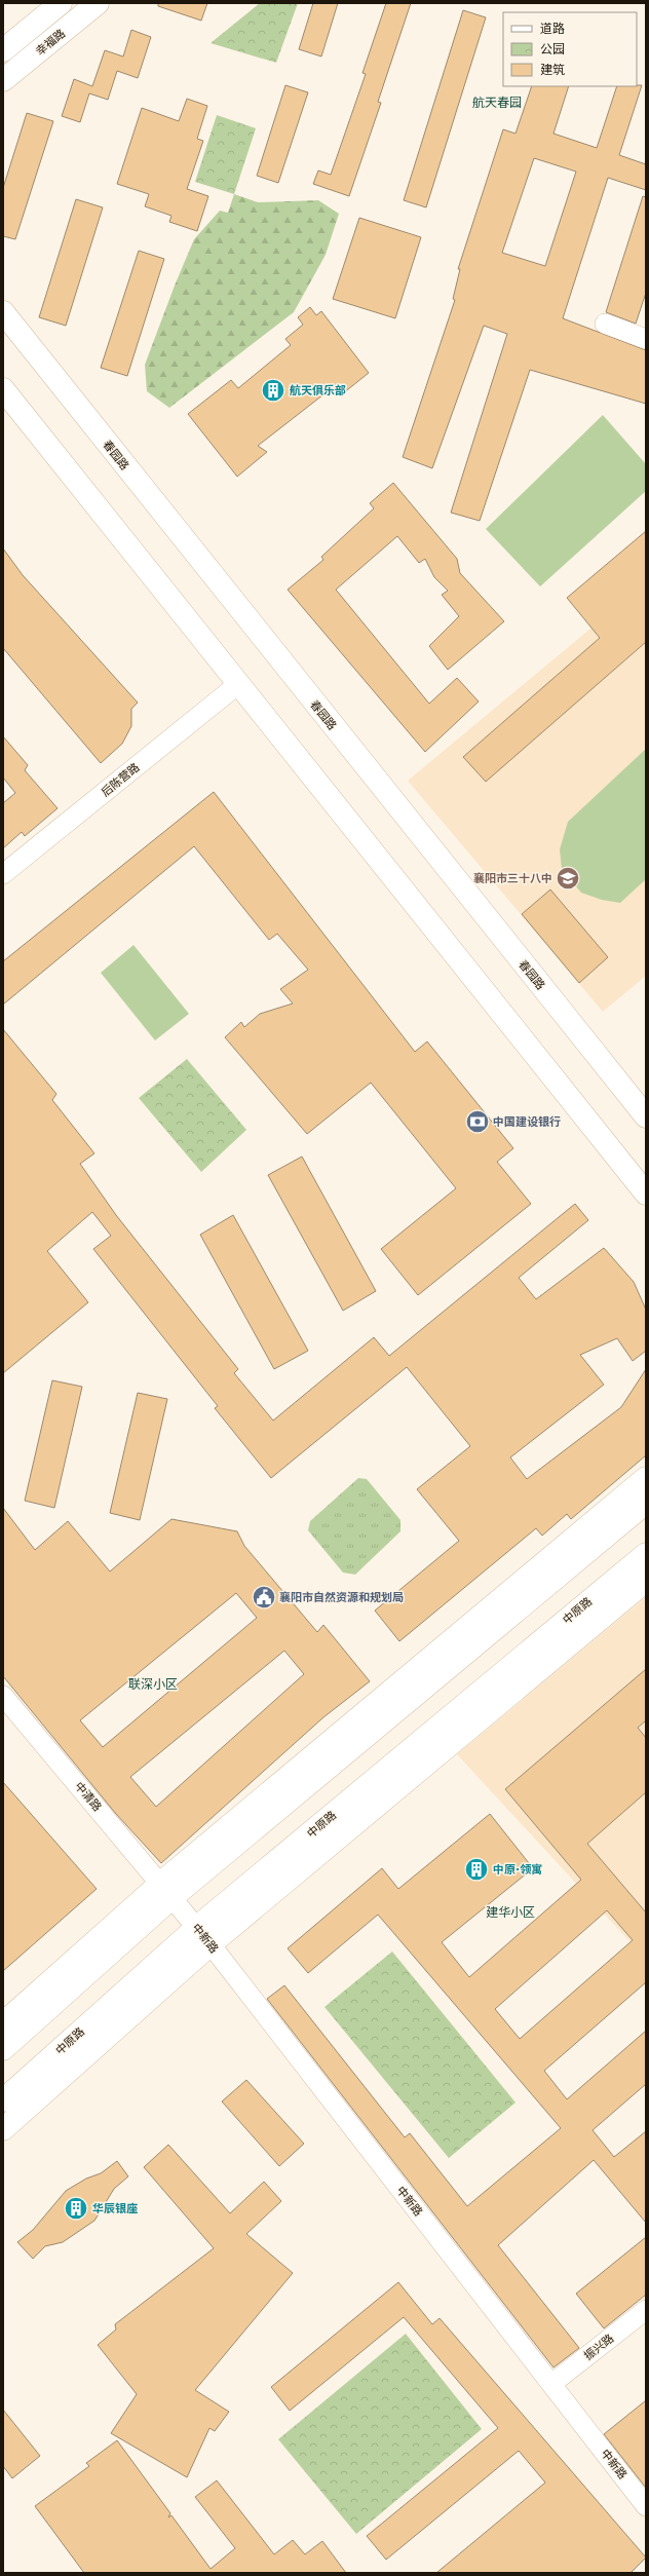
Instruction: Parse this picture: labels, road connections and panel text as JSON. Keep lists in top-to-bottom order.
{
  "streets": {
    "main road": ["幸福路", "春园路", "中原路"],
    "street": [
      "后陈营路",
      "中清路",
      "中新路",
      "振兴路"
    ]
  },
  "crossings": [
    ["中原路", "中新路"],
    ["中清路", "中新路"],
    ["中新路", "振兴路"]
  ],
  "districts": ["航天春园", "联深小区", "建华小区"],
  "places": {
    "building": ["航天俱乐部", "中原·领寓", "华辰银座"],
    "school or university": ["襄阳市三十八中"],
    "bank": ["中国建设银行"],
    "public building": ["襄阳市自然资源和规划局"]
  },
  "legend": ["道路", "公园", "建筑"]
}
